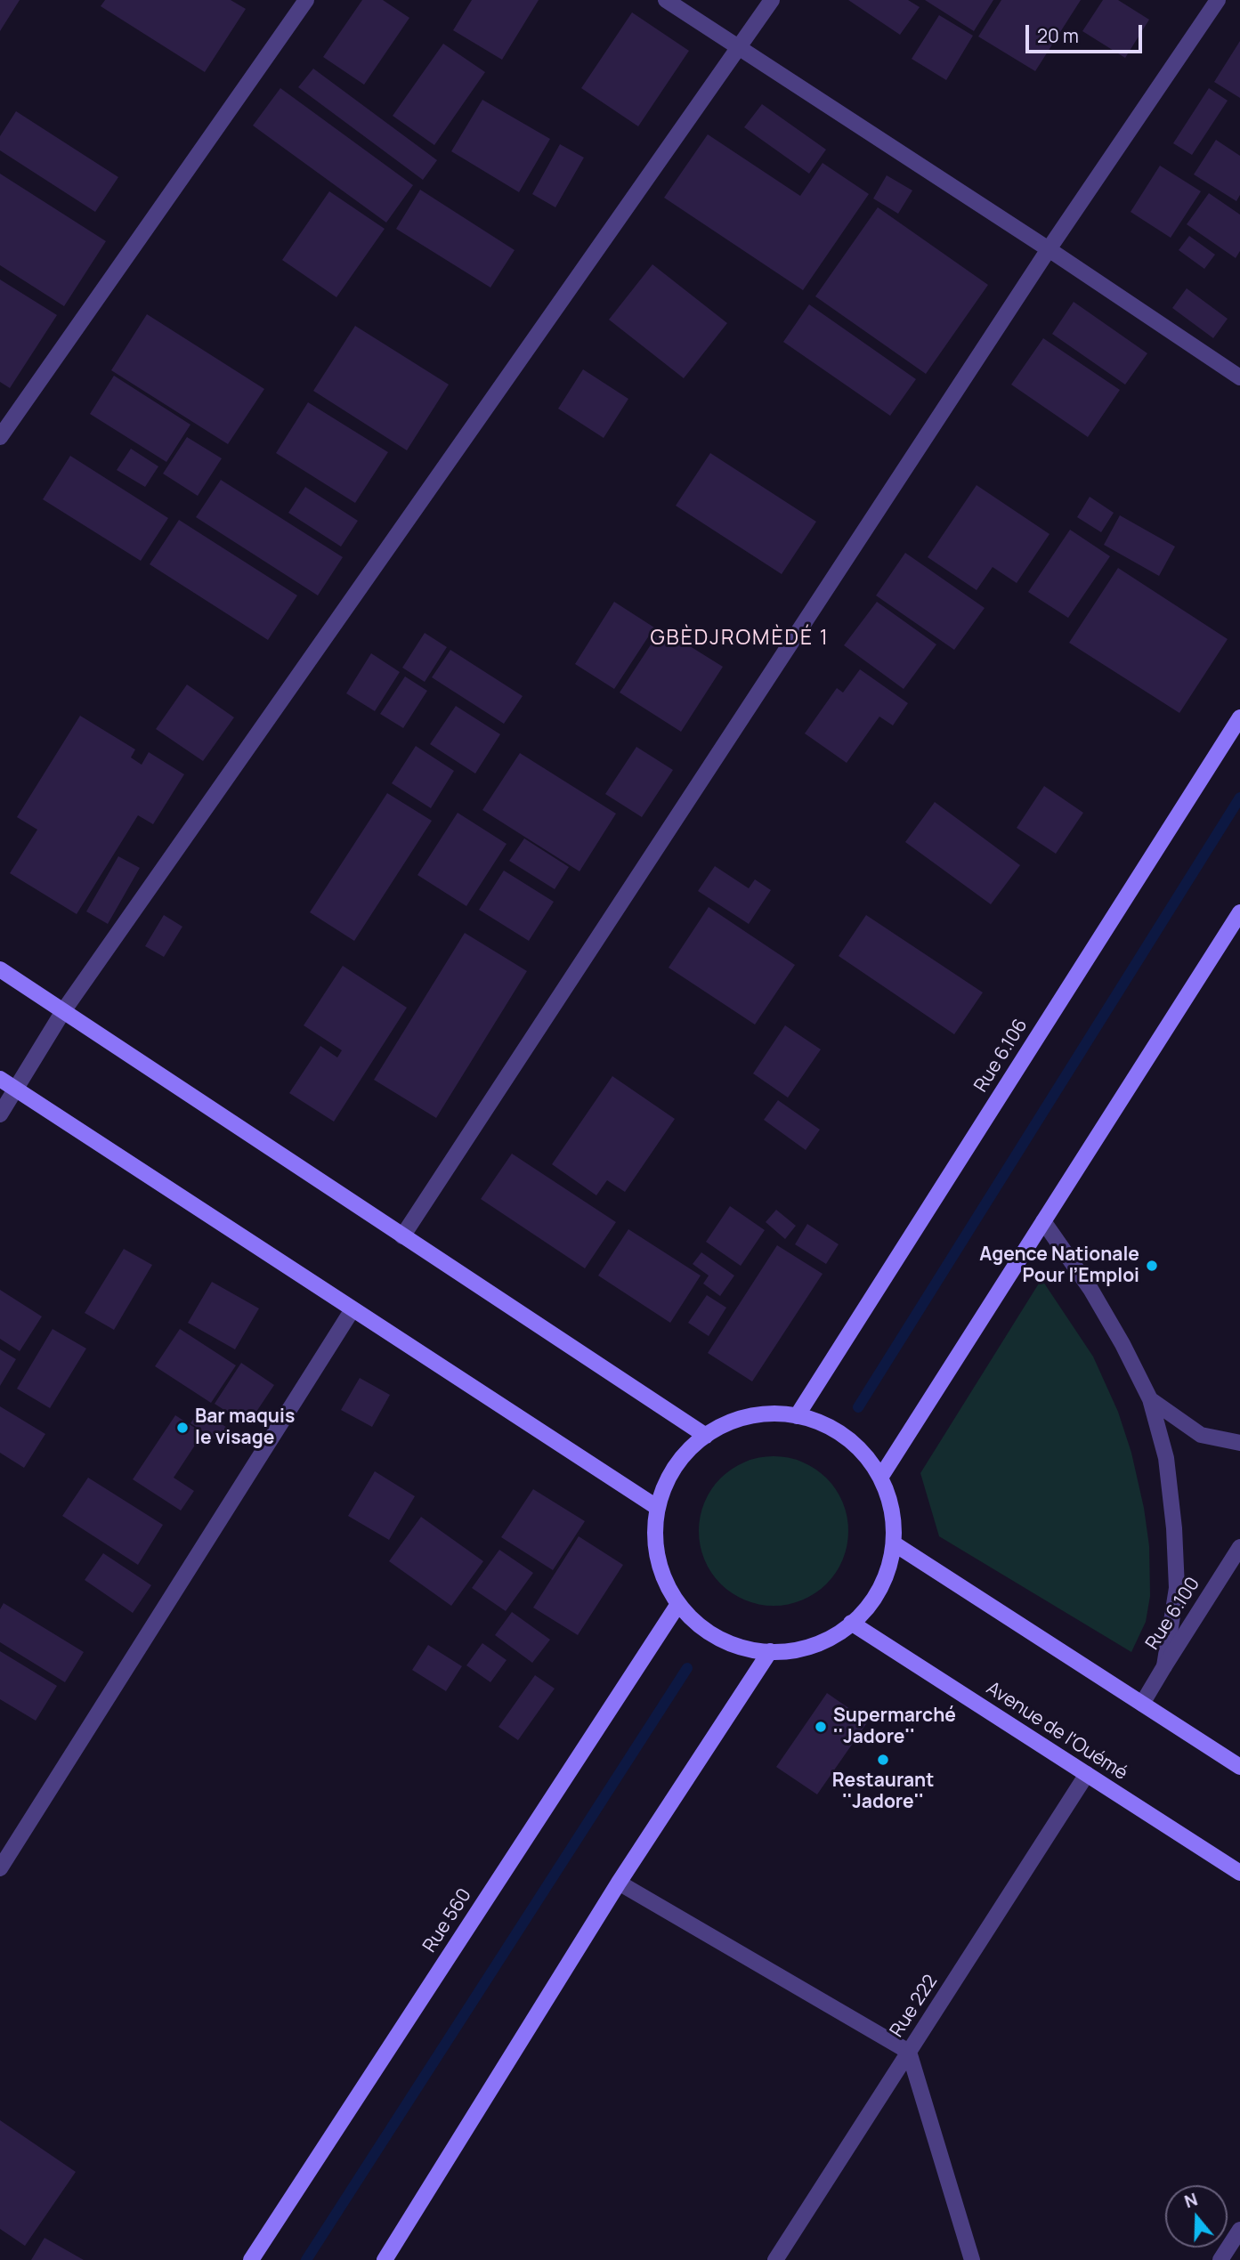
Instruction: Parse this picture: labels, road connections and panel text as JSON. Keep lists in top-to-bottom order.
{
  "streets": {
    "main road": ["Rue 6.106", "Avenue de l'Ouémé", "Rue 560"],
    "street": ["Rue 6.100", "Rue 222"]
  },
  "crossings": [
    ["Avenue de l'Ouémé", "Rue 222"]
  ],
  "districts": ["GBÈDJROMÈDÉ 1"],
  "places": [
    "Agence Nationale Pour l’Emploi",
    "Bar maquis le visage",
    "Supermarché ''Jadore''",
    "Restaurant ''Jadore''"
  ],
  "scale_bar": "20 m",
  "north": "top"
}
